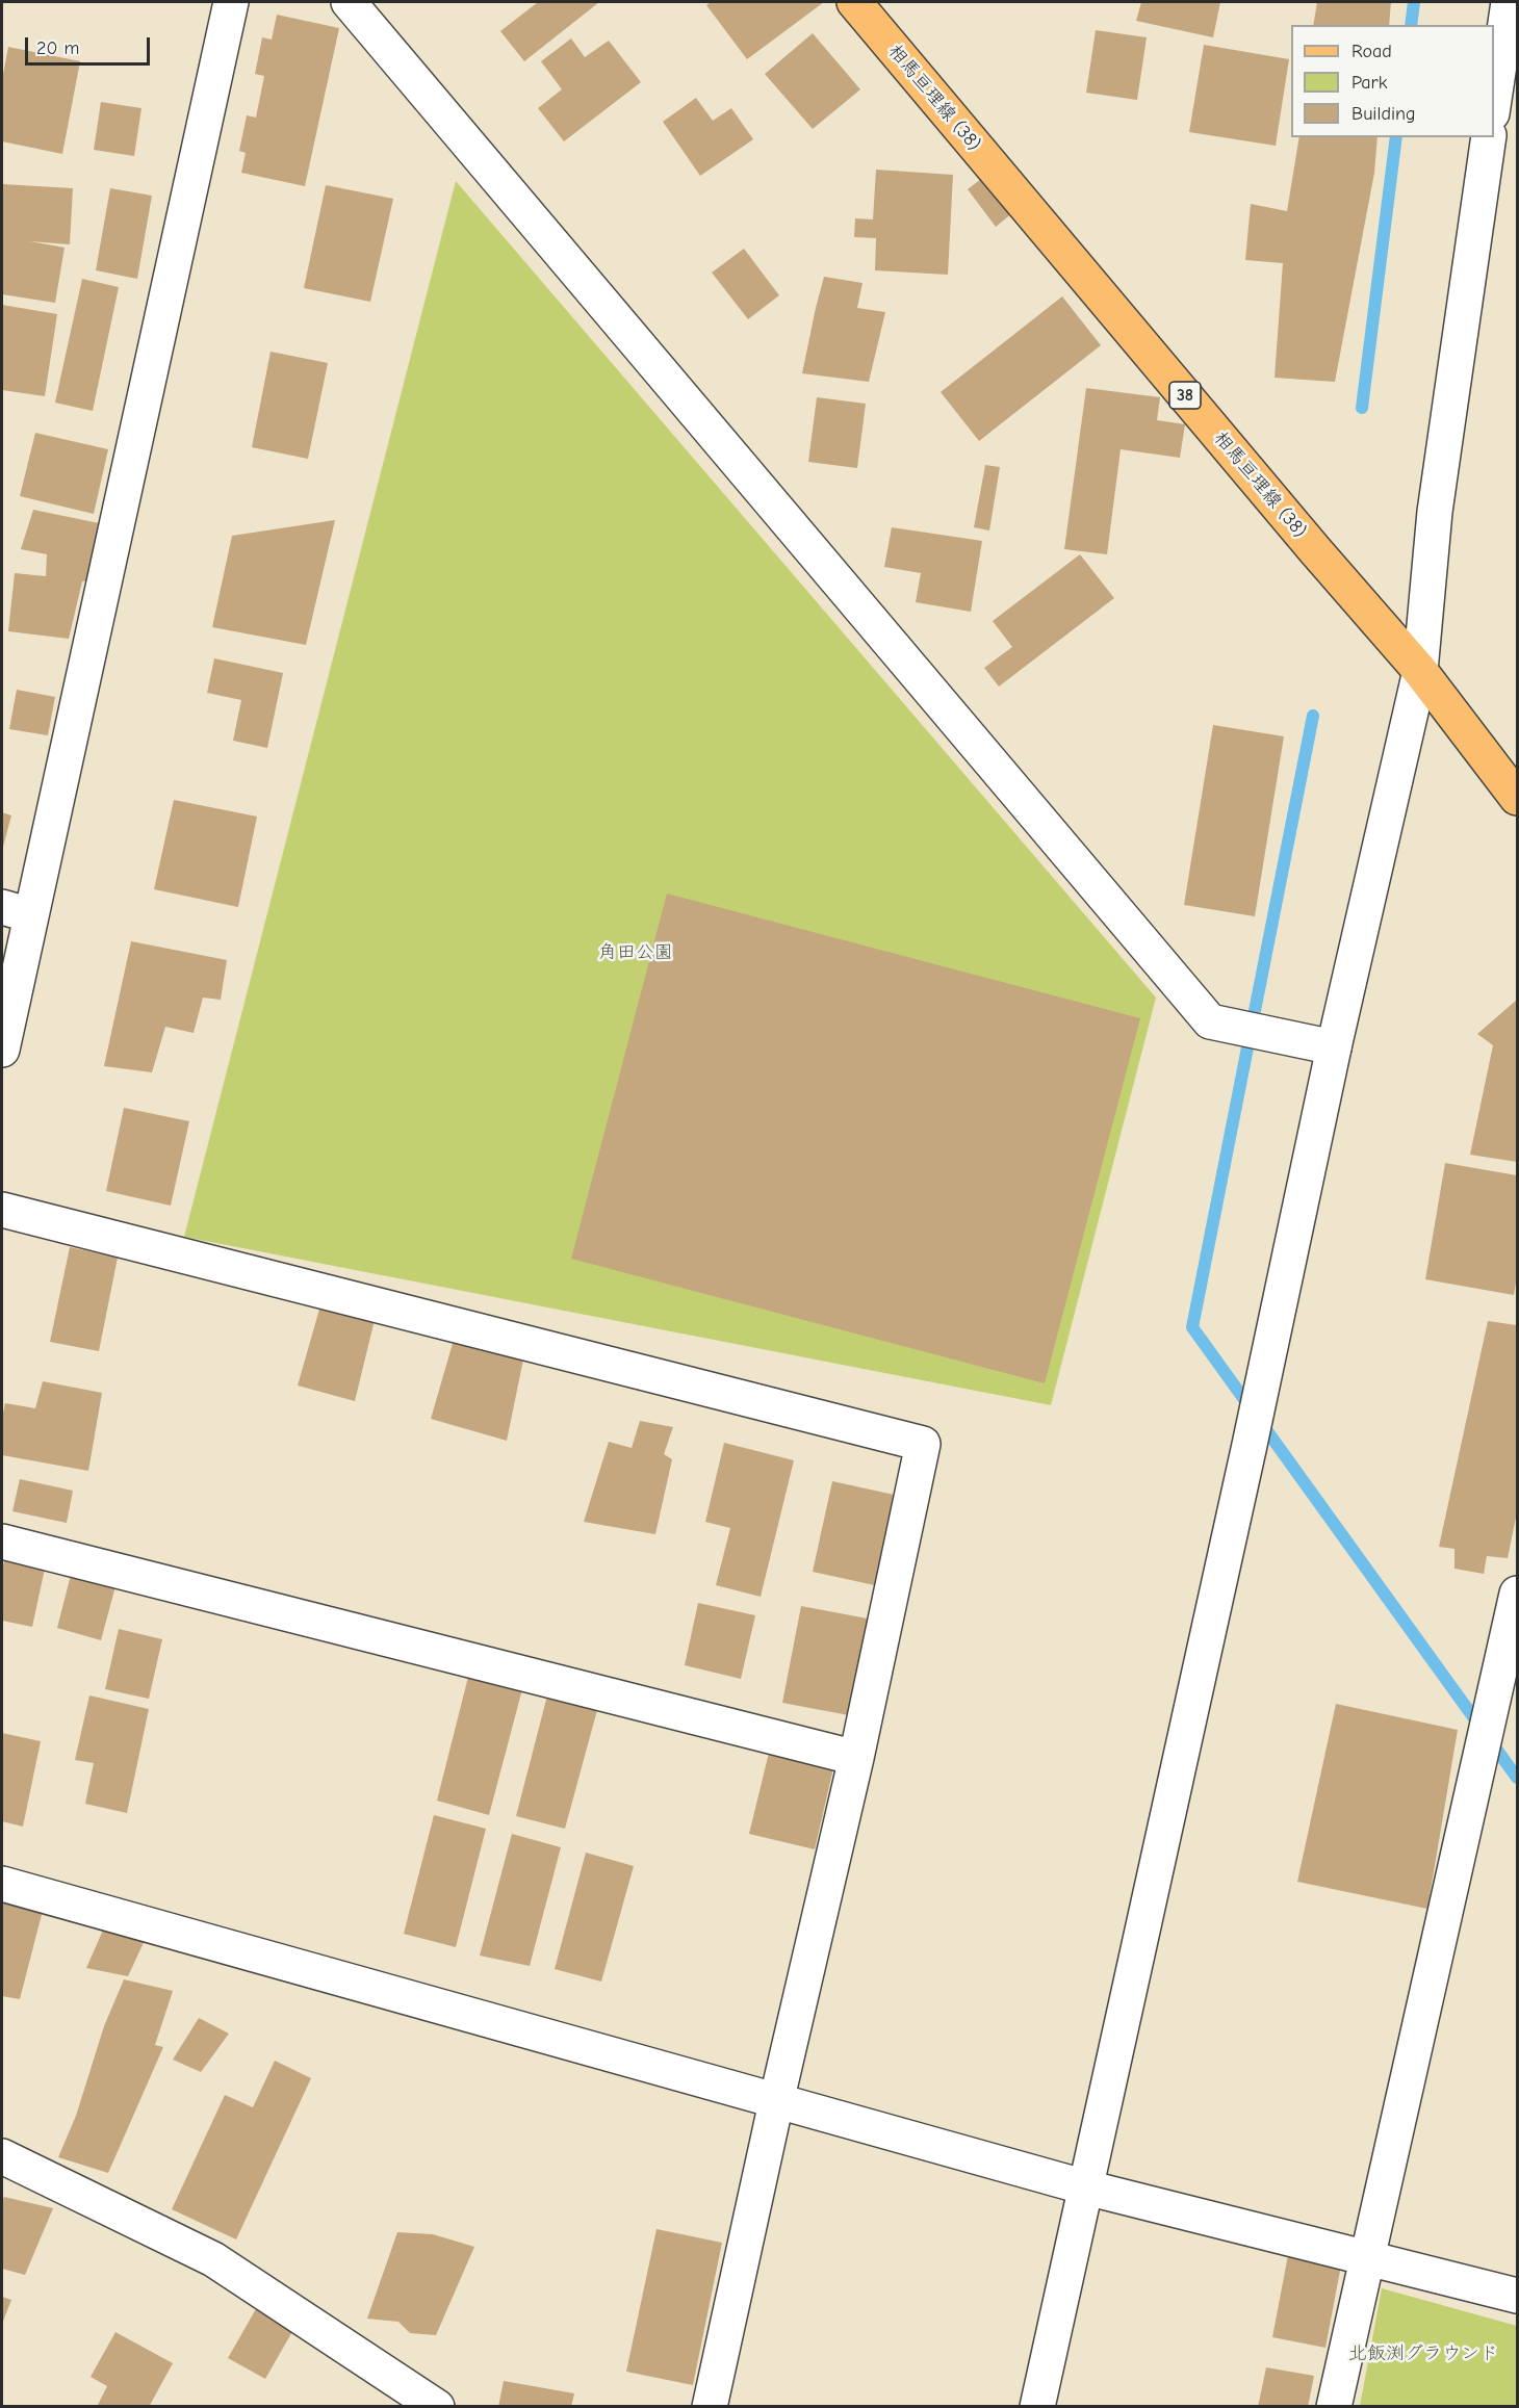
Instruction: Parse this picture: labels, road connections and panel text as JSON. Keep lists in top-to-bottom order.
{
  "streets": {
    "main road": ["相馬亘理線 (38)", "38"]
  },
  "parks": ["角田公園", "北飯渕グラウンド"],
  "legend": ["Road", "Park", "Building"],
  "scale_bar": "20 m"
}
